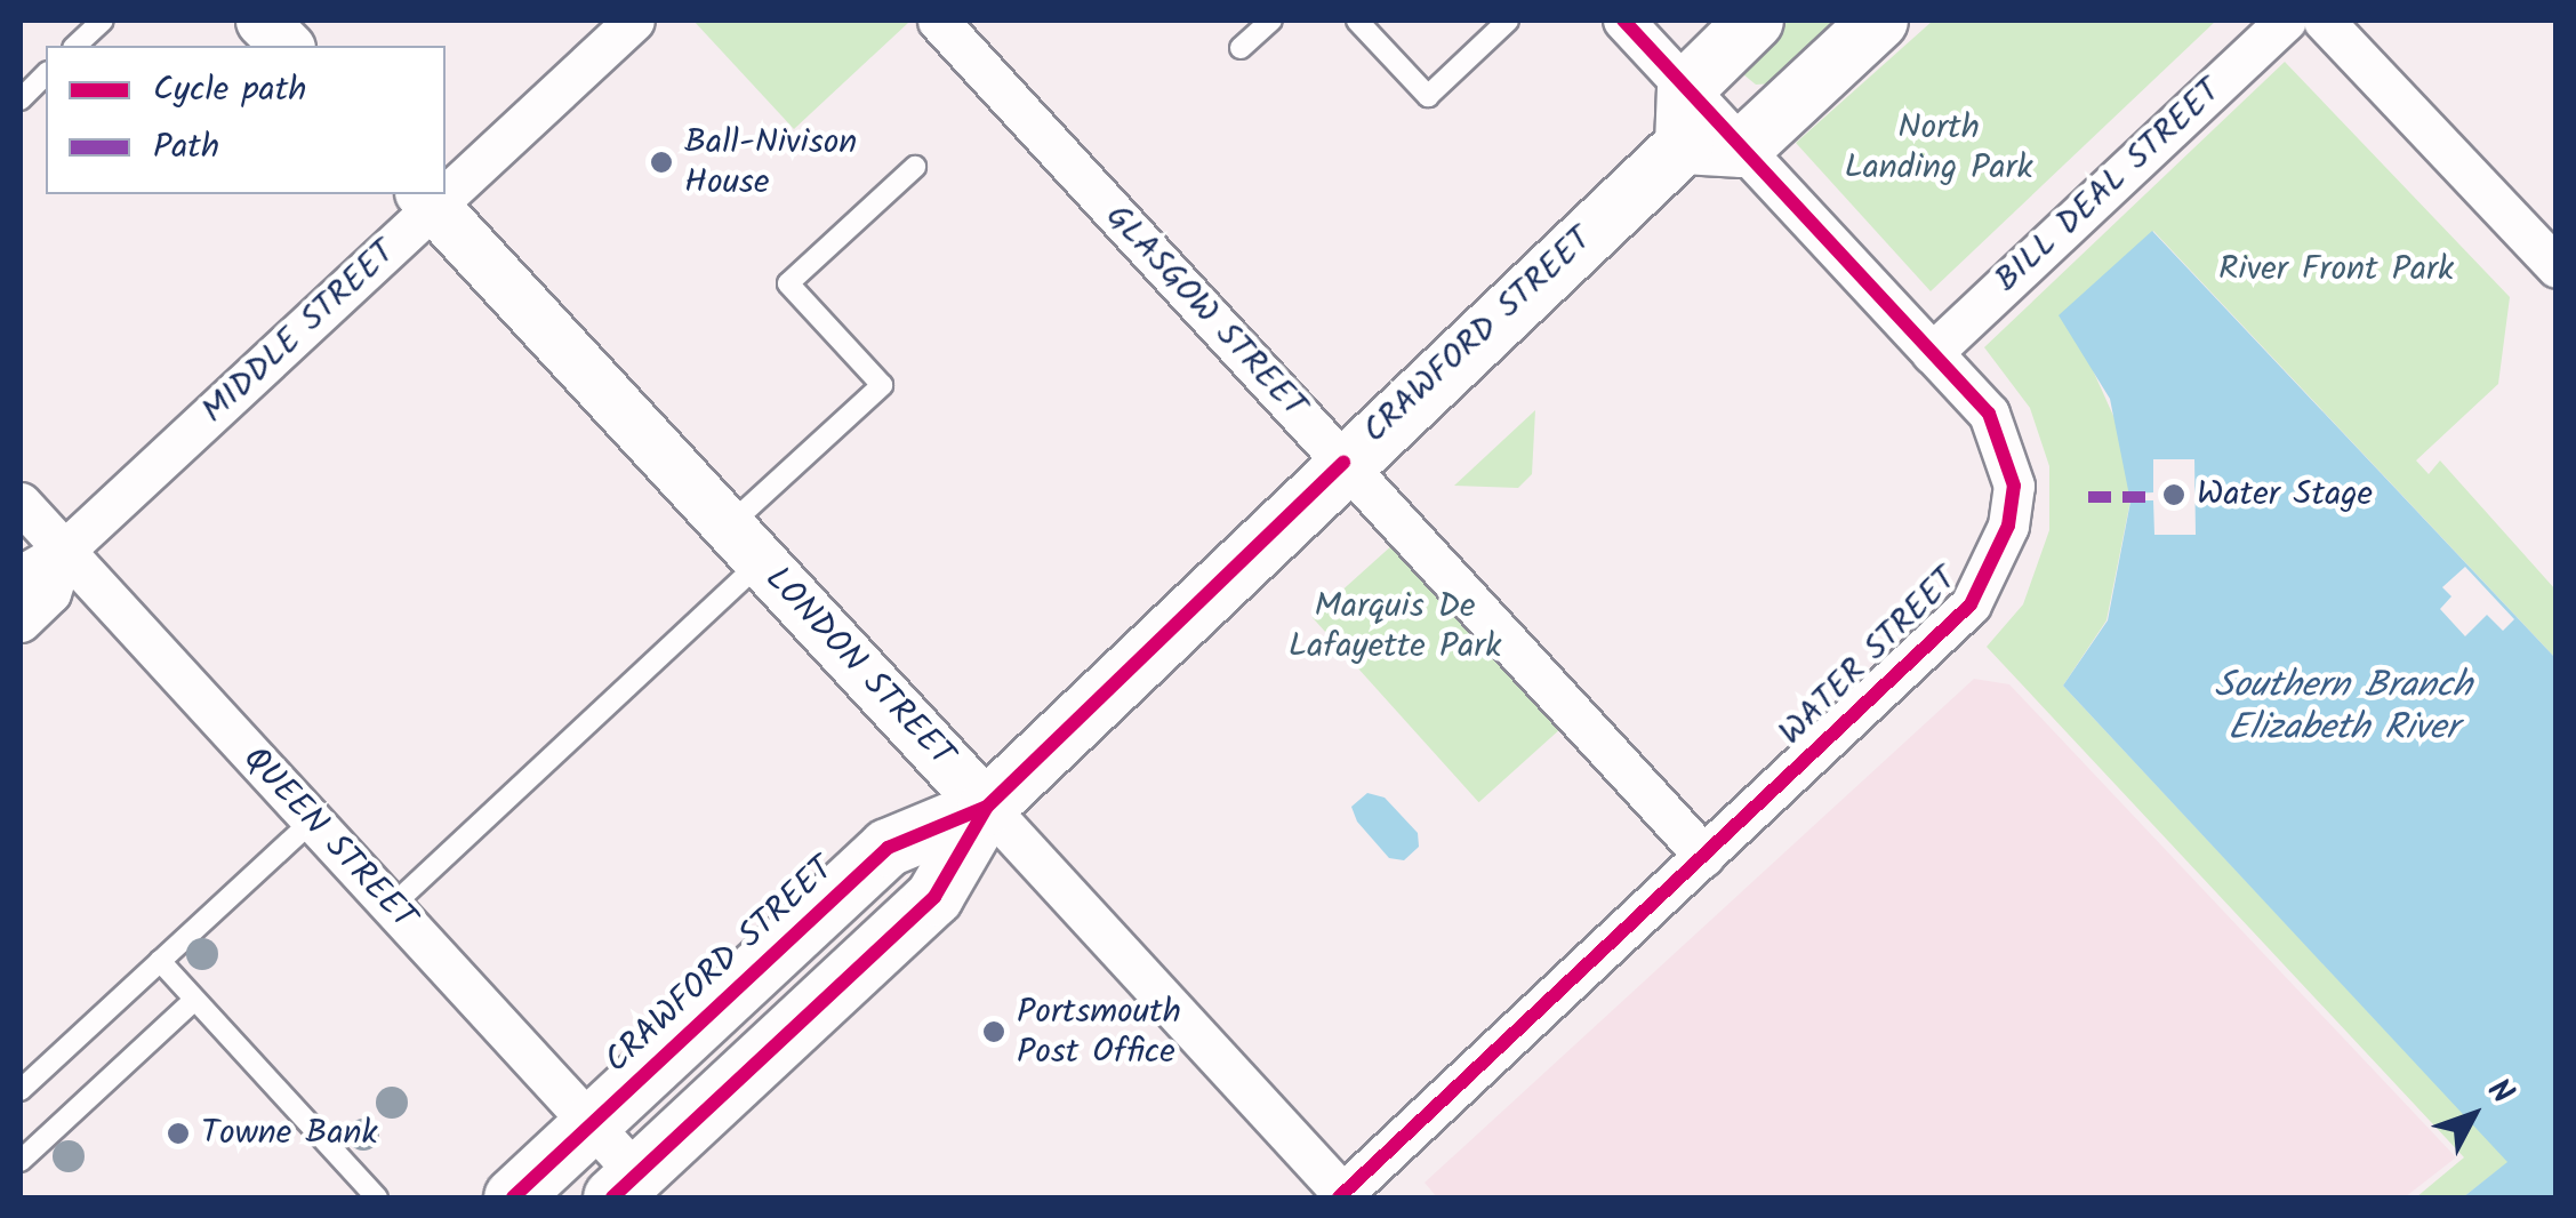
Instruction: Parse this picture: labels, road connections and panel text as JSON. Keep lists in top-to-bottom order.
{
  "streets": {
    "main road": ["CRAWFORD STREET"],
    "street": [
      "BILL DEAL STREET",
      "GLASGOW STREET",
      "MIDDLE STREET",
      "WATER STREET",
      "LONDON STREET",
      "QUEEN STREET"
    ]
  },
  "crossings": [
    ["BILL DEAL STREET", "WATER STREET"],
    ["GLASGOW STREET", "CRAWFORD STREET"],
    ["GLASGOW STREET", "WATER STREET"],
    ["MIDDLE STREET", "LONDON STREET"],
    ["MIDDLE STREET", "QUEEN STREET"],
    ["CRAWFORD STREET", "LONDON STREET"],
    ["CRAWFORD STREET", "QUEEN STREET"],
    ["WATER STREET", "LONDON STREET"]
  ],
  "water": ["Southern Branch Elizabeth River"],
  "parks": ["North Landing Park", "River Front Park", "Marquis De Lafayette Park"],
  "places": [
    "Ball-Nivison House",
    "Water Stage",
    "Portsmouth Post Office",
    "Towne Bank"
  ],
  "legend": ["Cycle path", "Path"],
  "north": "top right"
}
